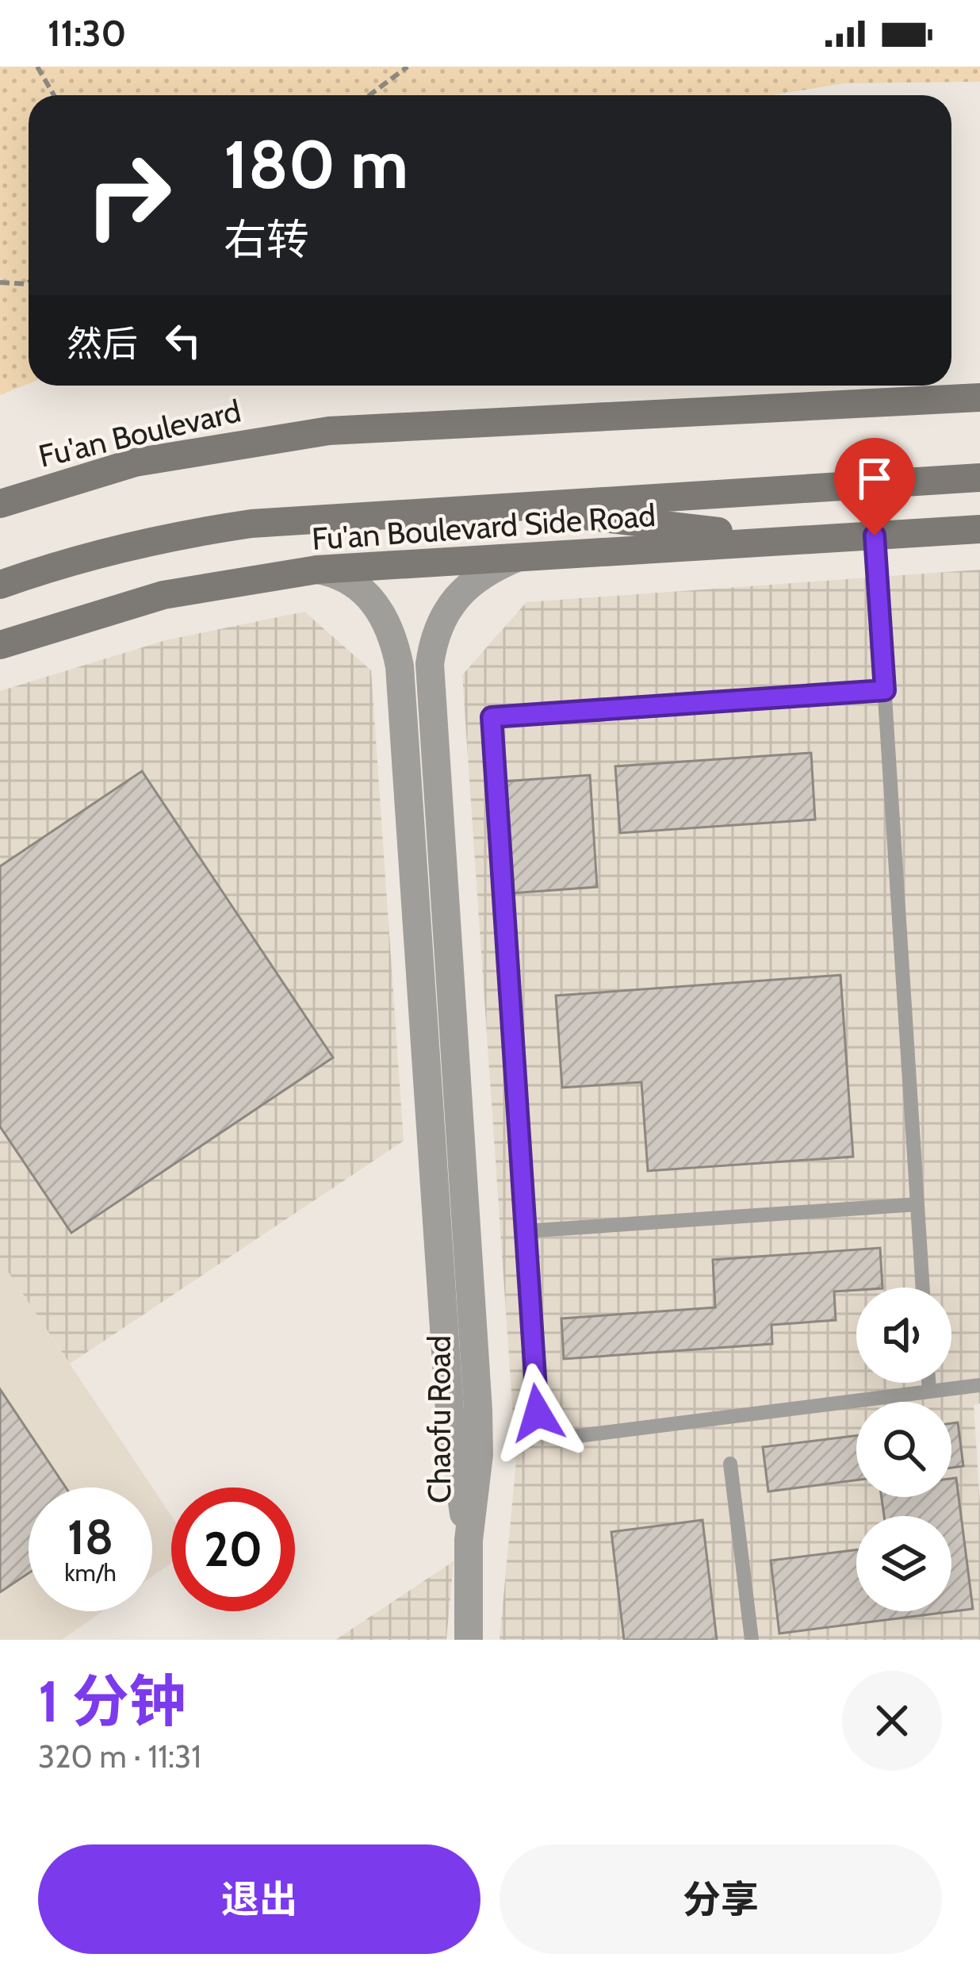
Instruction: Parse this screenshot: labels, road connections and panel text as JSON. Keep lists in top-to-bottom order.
{
  "streets": {
    "main road": ["Fu'an Boulevard", "Fu'an Boulevard Side Road"],
    "street": ["Chaofu Road"]
  },
  "crossings": [
    ["Fu'an Boulevard Side Road", "Chaofu Road"]
  ],
  "page": {
    "status": "11:30",
    "turn": ["180 m", "右转"],
    "then": "然后",
    "speed": "18 km/h",
    "limit": "20",
    "heading": ["1 分钟", "320 m · 11:31"],
    "buttons": ["退出", "分享"]
  }
}
